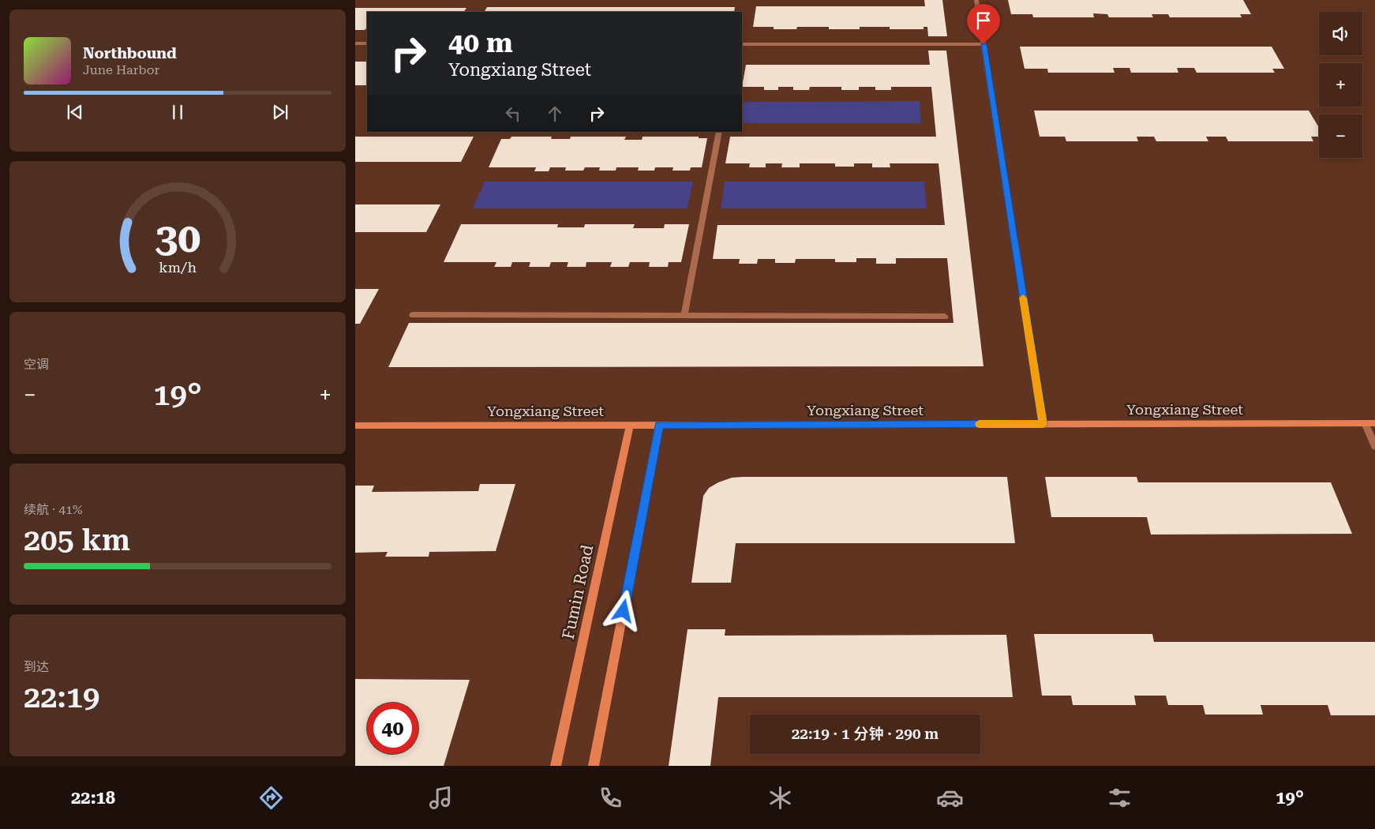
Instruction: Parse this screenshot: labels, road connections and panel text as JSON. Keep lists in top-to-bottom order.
{
  "streets": {
    "street": ["Yongxiang Street", "Fumin Road"]
  },
  "crossings": [
    ["Yongxiang Street", "Fumin Road"]
  ],
  "page": {
    "map_buttons": ["+", "−"],
    "turn": ["40 m", "Yongxiang Street"],
    "song": ["Northbound", "June Harbor"],
    "tile": [
      "空调",
      ["续航 · 41%", "205 km"],
      ["到达", "22:19"]
    ],
    "heat": ["−", "19°", "+"],
    "limit": "40",
    "trip": "22:19 · 1 分钟 · 290 m",
    "tabs": ["22:18", "19°"],
    "gauge": ["30", "km/h"]
  }
}
